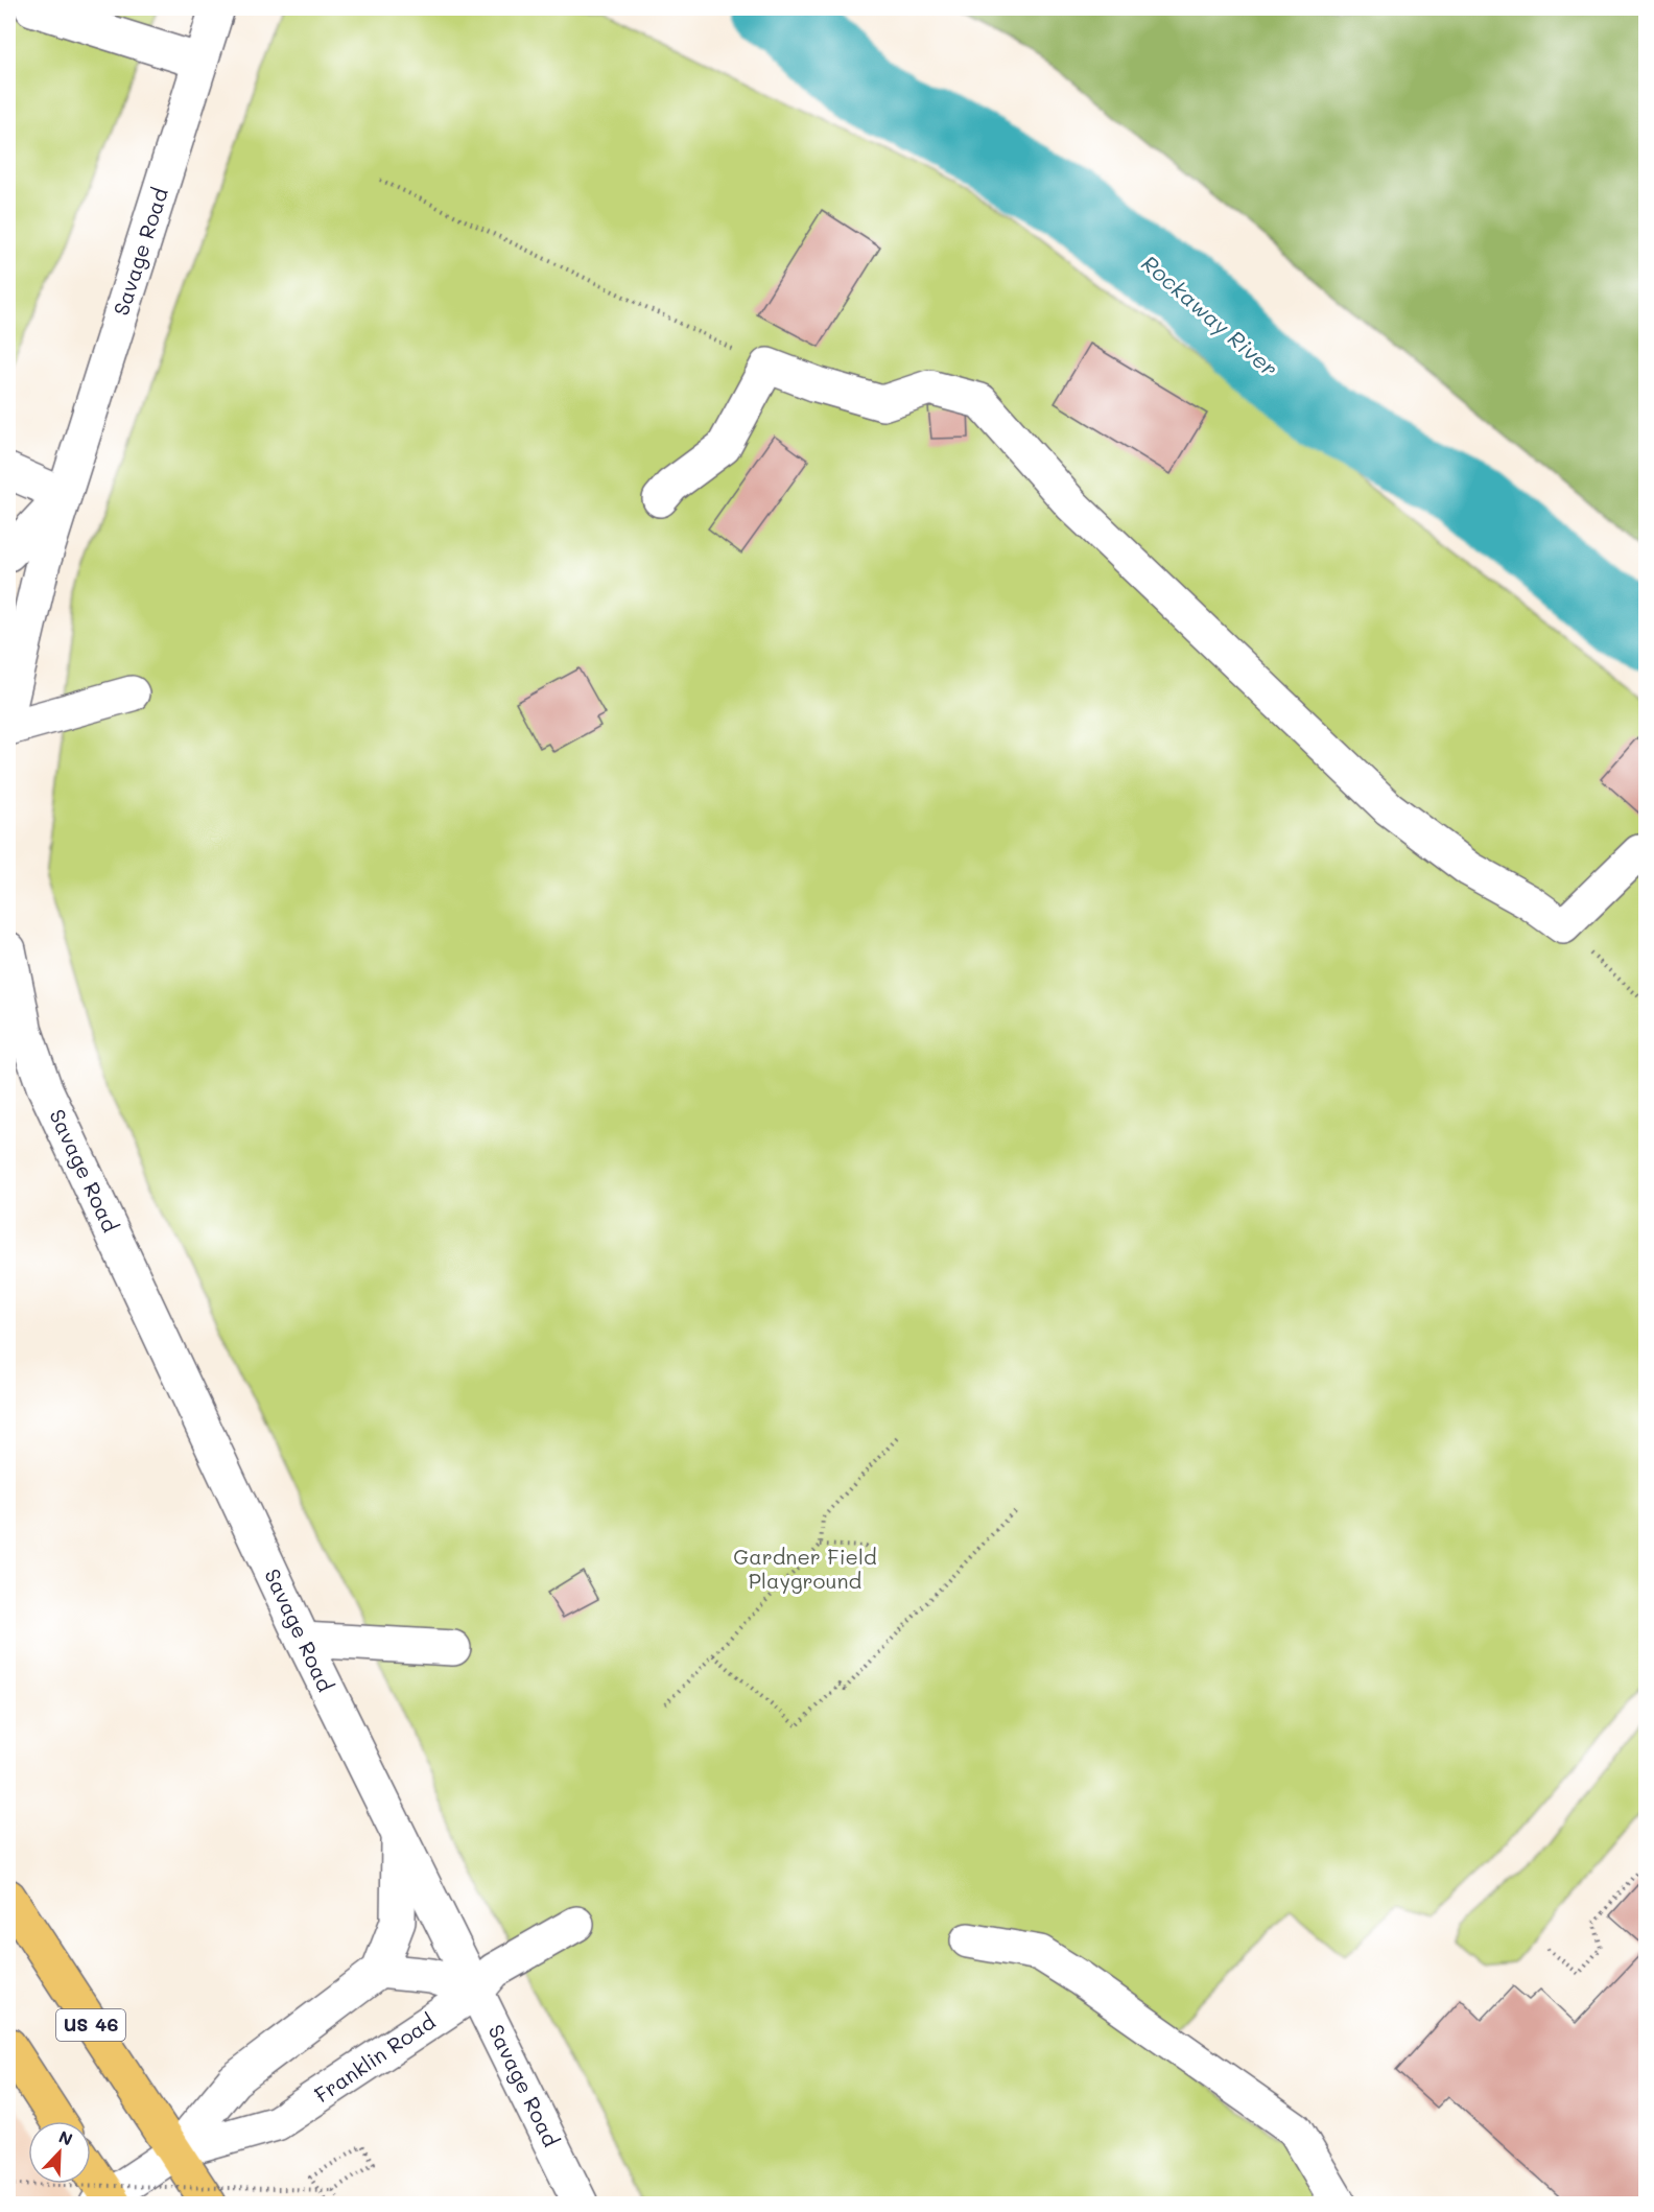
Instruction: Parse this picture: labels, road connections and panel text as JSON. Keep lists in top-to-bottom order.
{
  "streets": {
    "highway": ["US 46"],
    "street": ["Savage Road", "Franklin Road"]
  },
  "crossings": [
    ["Savage Road", "Franklin Road"],
    ["US 46", "Franklin Road"]
  ],
  "water": ["Rockaway River"],
  "parks": ["Gardner Field Playground"],
  "north": "top right"
}
